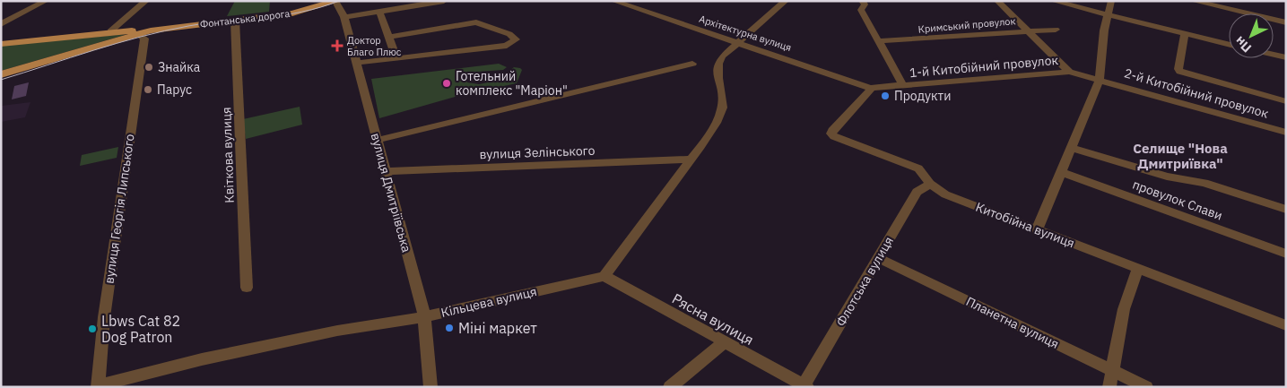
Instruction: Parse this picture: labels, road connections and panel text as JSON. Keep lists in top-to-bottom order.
{
  "streets": {
    "main road": ["Фонтанська дорога"],
    "street": [
      "Кримський провулок",
      "Архітектурна вулиця",
      "1-й Китобійний провулок",
      "2-й Китобійний провулок",
      "вулиця Зелінського",
      "Квіткова вулиця",
      "вулиця Дмитріївська",
      "провулок Слави",
      "вулиця Георгія Липського",
      "Китобійна вулиця",
      "Флотська вулиця",
      "Кільцева вулиця",
      "Рясна вулиця",
      "Планетна вулиця"
    ]
  },
  "crossings": [
    ["Фонтанська дорога", "Квіткова вулиця"],
    ["Фонтанська дорога", "вулиця Дмитріївська"],
    ["Фонтанська дорога", "вулиця Георгія Липського"],
    ["Архітектурна вулиця", "1-й Китобійний провулок"],
    ["Архітектурна вулиця", "Китобійна вулиця"],
    ["1-й Китобійний провулок", "2-й Китобійний провулок"],
    ["1-й Китобійний провулок", "Китобійна вулиця"],
    ["вулиця Зелінського", "вулиця Дмитріївська"],
    ["вулиця Дмитріївська", "Кільцева вулиця"],
    ["вулиця Георгія Липського", "Кільцева вулиця"],
    ["Китобійна вулиця", "Флотська вулиця"],
    ["Флотська вулиця", "Рясна вулиця"],
    ["Флотська вулиця", "Планетна вулиця"],
    ["Кільцева вулиця", "Рясна вулиця"]
  ],
  "districts": ["Селище \"Нова Дмитриївка\""],
  "places": {
    "health": ["Доктор Благо Плюс"],
    "other": [
      "Знайка",
      "Готельний комплекс \"Маріон\"",
      "Парус",
      "Продукти",
      "Міні маркет",
      "Lbws Cat 82 Dog Patron"
    ]
  },
  "north": "bottom left"
}
